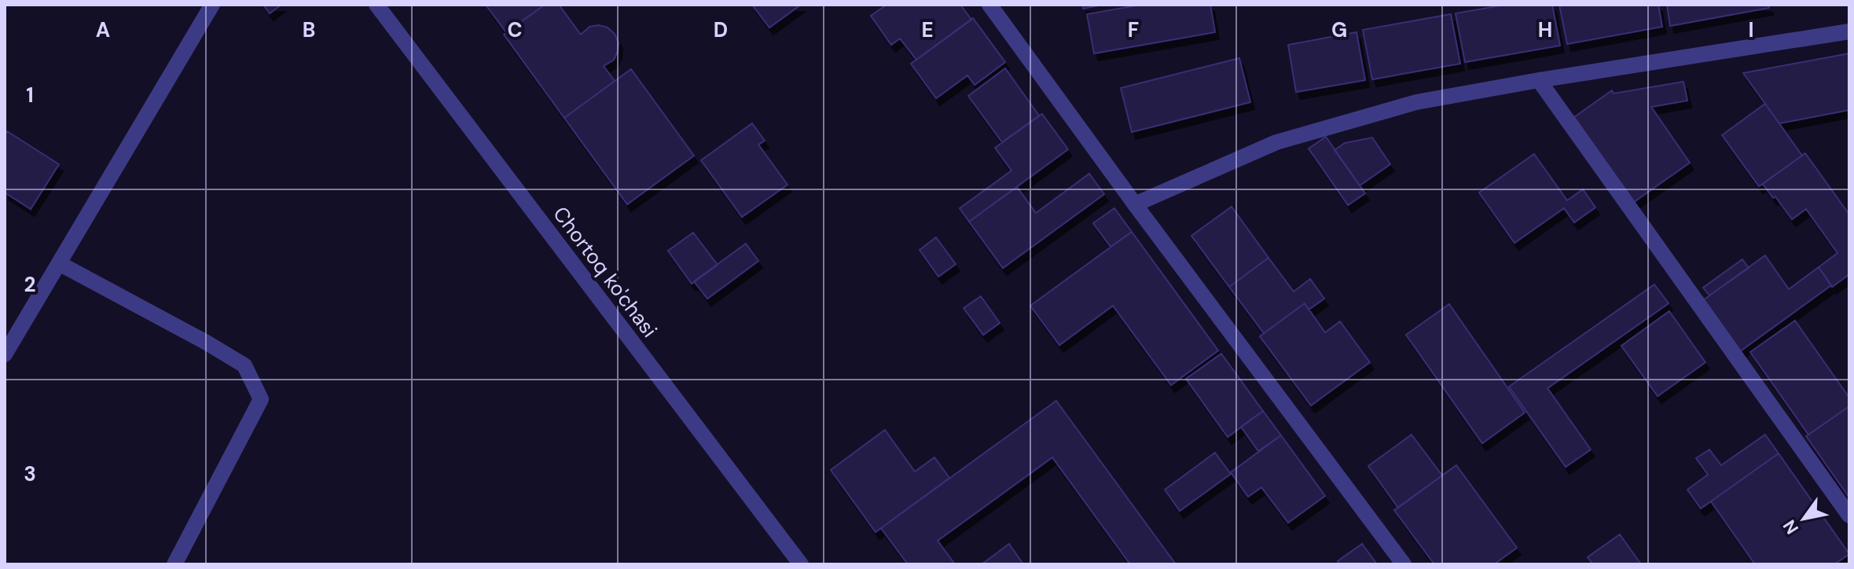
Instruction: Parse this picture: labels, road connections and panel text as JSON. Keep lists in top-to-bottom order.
{
  "streets": {
    "street": ["Chortoq ko'chasi"]
  },
  "north": "bottom left",
  "grid": {
    "columns": [
      "A",
      "B",
      "C",
      "D",
      "E",
      "F",
      "G",
      "H",
      "I"
    ],
    "rows": ["1", "2", "3"]
  }
}
